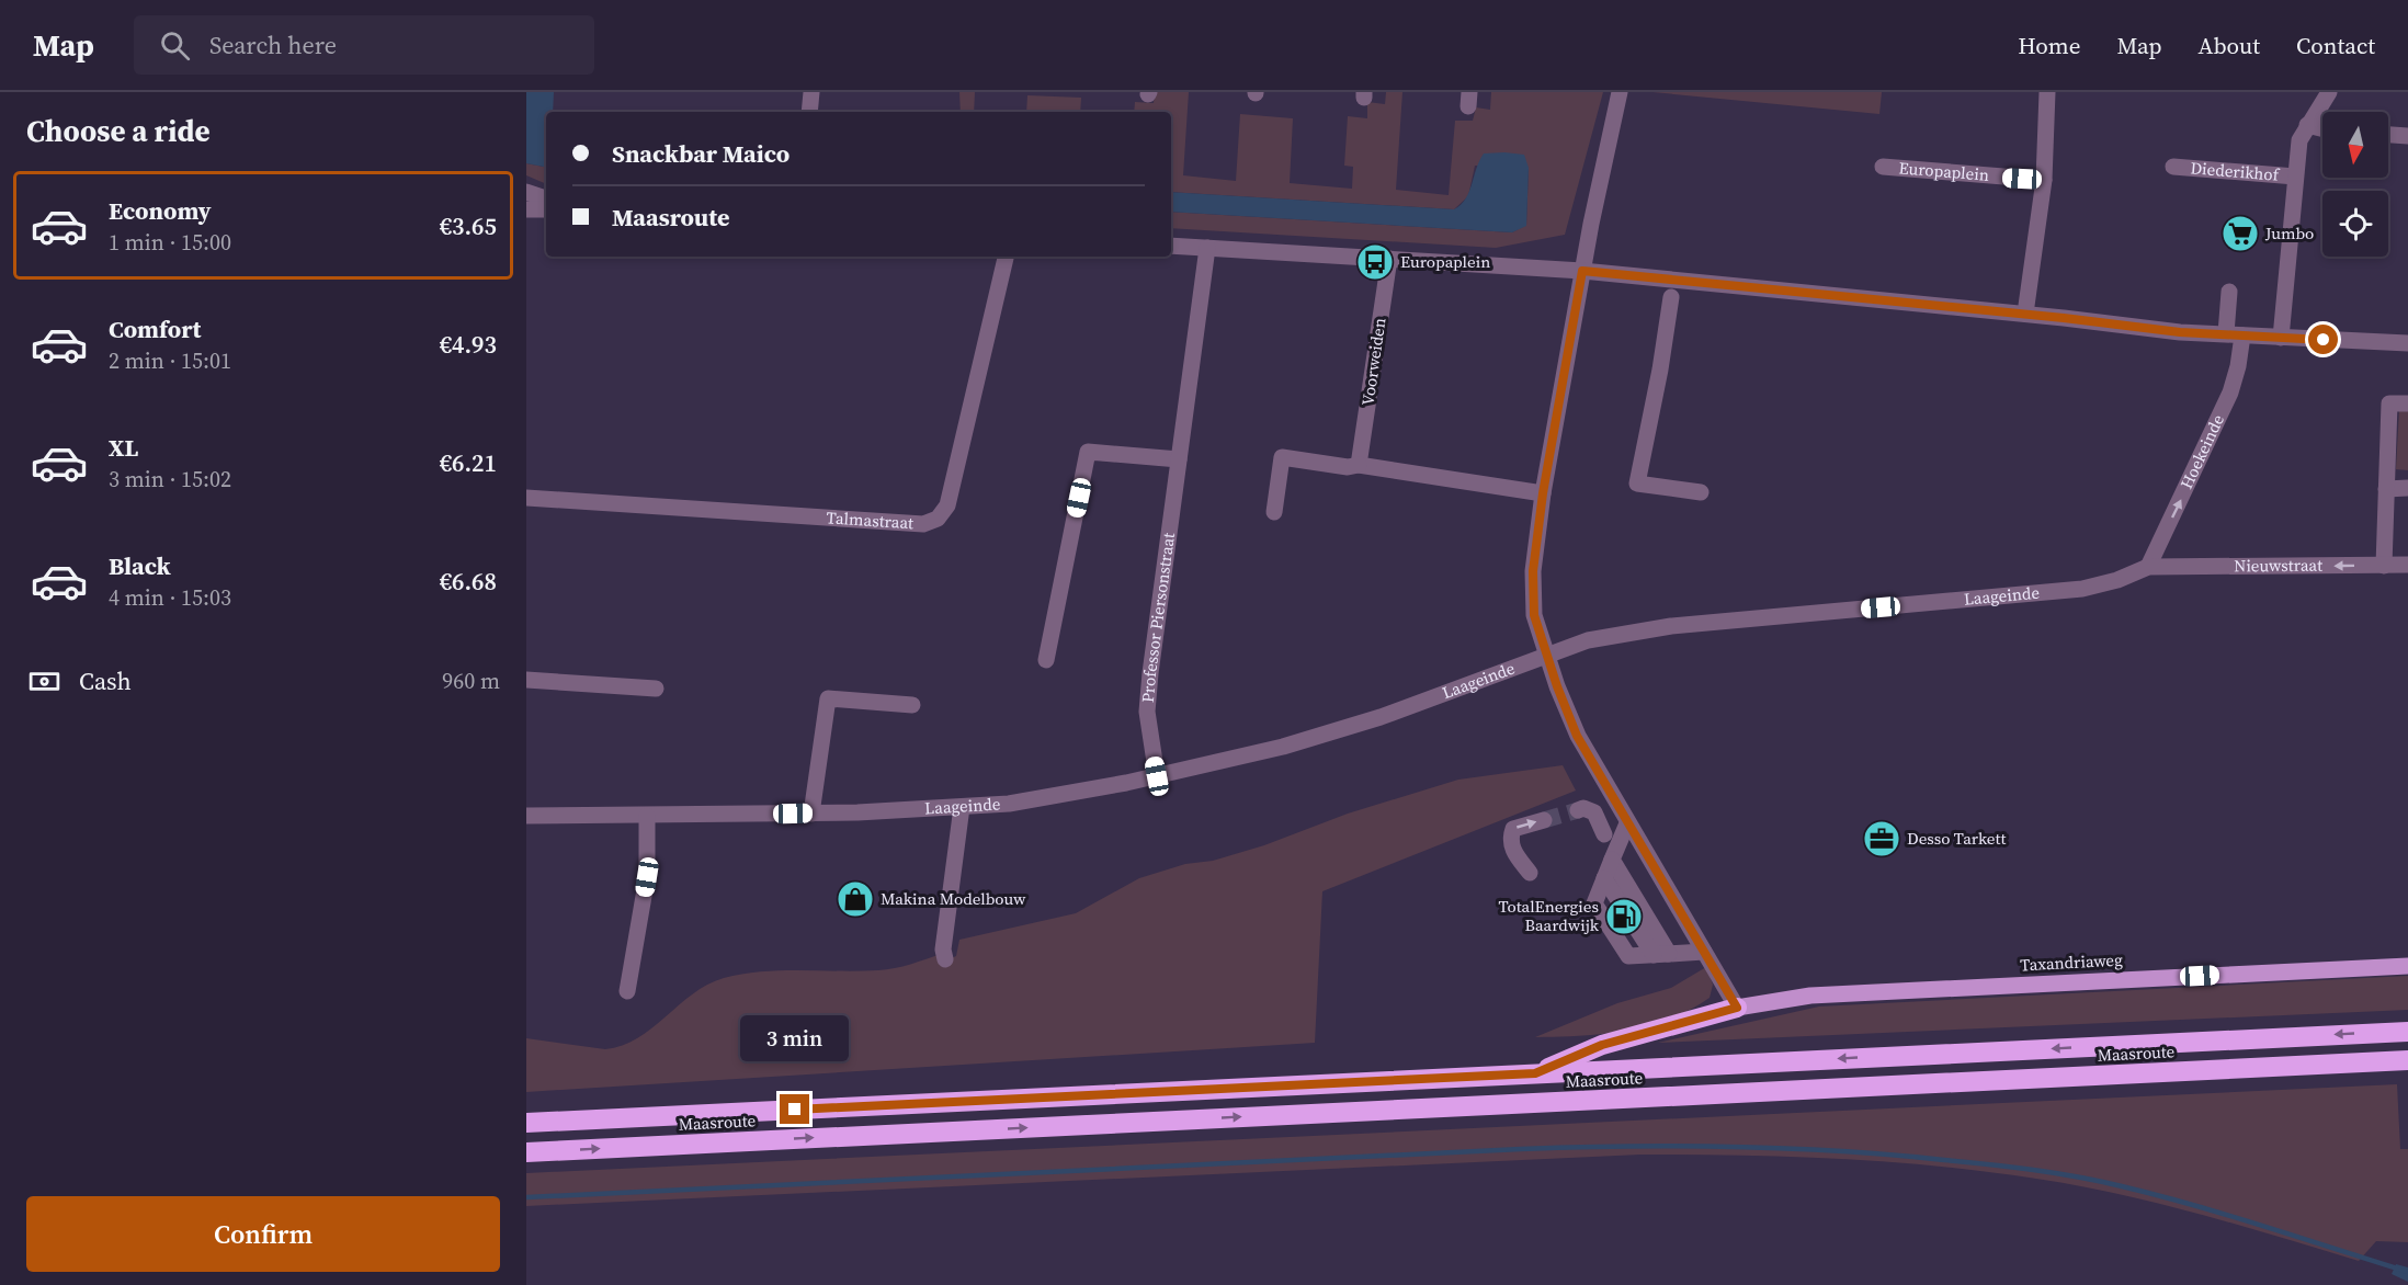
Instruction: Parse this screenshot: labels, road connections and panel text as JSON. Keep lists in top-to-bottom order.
{
  "streets": {
    "highway": ["Maasroute"],
    "main road": ["Taxandriaweg"],
    "street": [
      "Europaplein",
      "Diederikhof",
      "Voorweiden",
      "Hoekeinde",
      "Talmastraat",
      "Nieuwstraat",
      "Laageinde",
      "Professor Piersonstraat"
    ]
  },
  "crossings": [
    ["Hoekeinde", "Nieuwstraat"],
    ["Hoekeinde", "Laageinde"],
    ["Nieuwstraat", "Laageinde"],
    ["Laageinde", "Professor Piersonstraat"]
  ],
  "one_way": ["Hoekeinde", "Nieuwstraat"],
  "places": {
    "supermarket": ["Jumbo"],
    "bus stop": ["Europaplein"],
    "office": ["Desso Tarkett"],
    "shop": ["Makina Modelbouw"],
    "fuel station": ["TotalEnergies Baardwijk"]
  },
  "north": "bottom",
  "page": {
    "header": "Map",
    "search": "Search here",
    "nav": [
      "Home",
      "Map",
      "About",
      "Contact"
    ],
    "heading": "Choose a ride",
    "banner": ["Snackbar Maico", "Maasroute"],
    "list": [
      {
        "name": "Economy",
        "note": "1 min · 15:00",
        "value": "€3.65"
      },
      {
        "name": "Comfort",
        "note": "2 min · 15:01",
        "value": "€4.93"
      },
      {
        "name": "XL",
        "note": "3 min · 15:02",
        "value": "€6.21"
      },
      {
        "name": "Black",
        "note": "4 min · 15:03",
        "value": "€6.68"
      }
    ],
    "pay": ["Cash", "960 m"],
    "bubble": "3 min",
    "buttons": "Confirm"
  }
}
